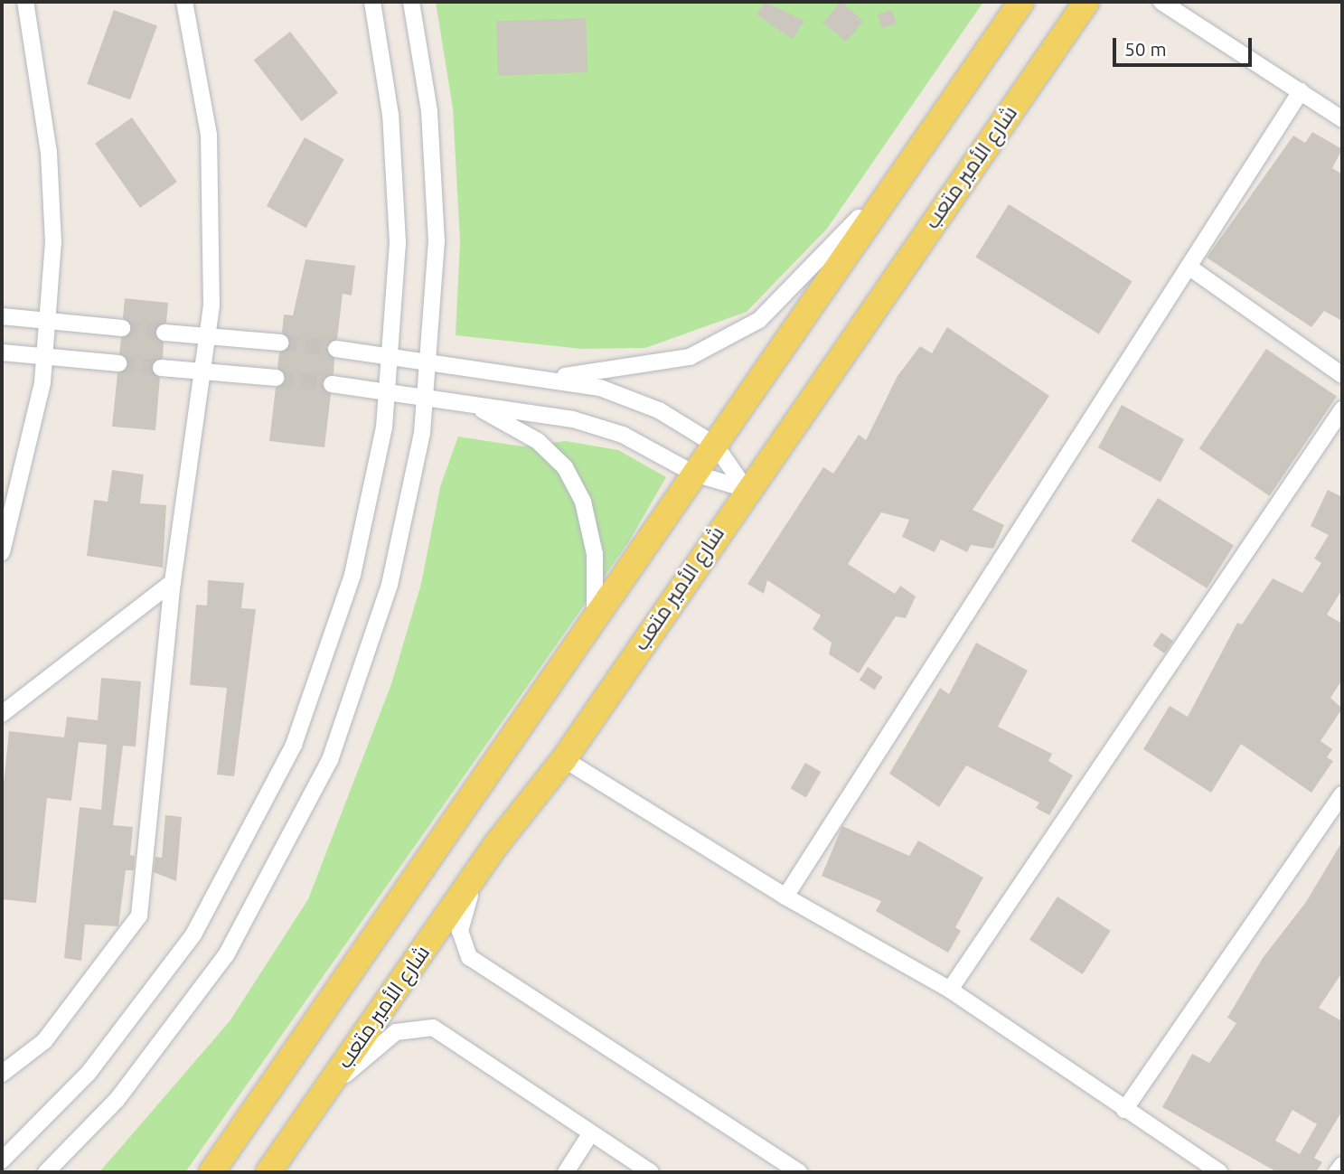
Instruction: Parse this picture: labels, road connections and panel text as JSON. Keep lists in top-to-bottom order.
{
  "streets": {
    "main road": ["شارع الأمير متعب"]
  },
  "scale_bar": "50 m"
}
